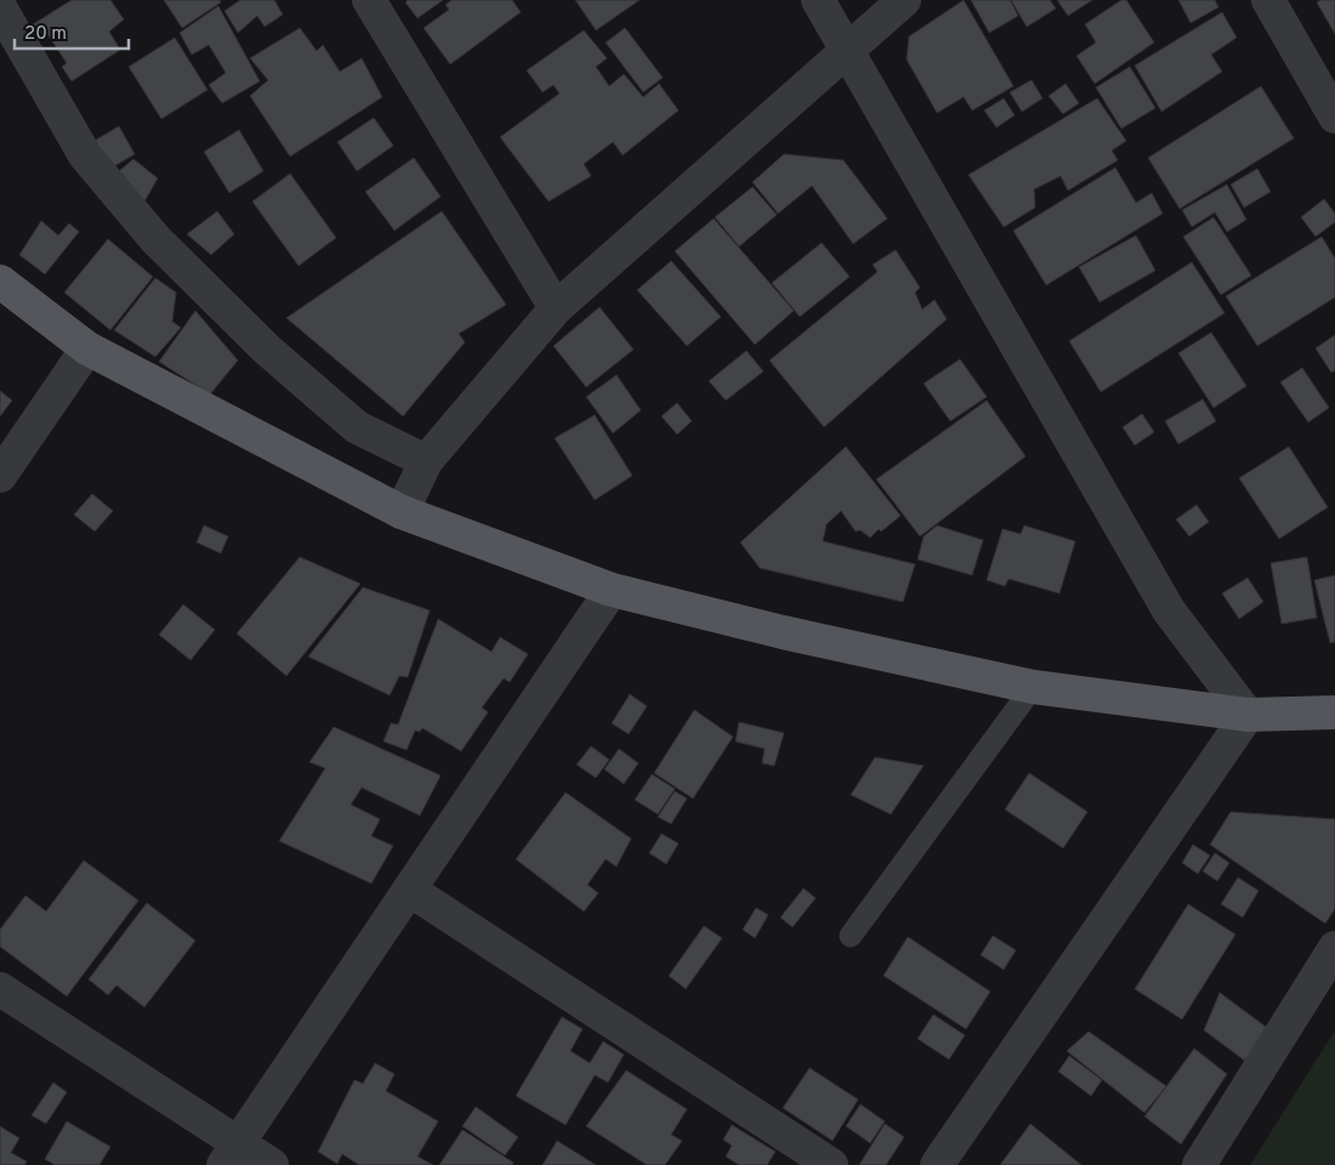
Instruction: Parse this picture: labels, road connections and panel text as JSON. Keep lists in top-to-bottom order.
{
  "scale_bar": "20 m"
}
